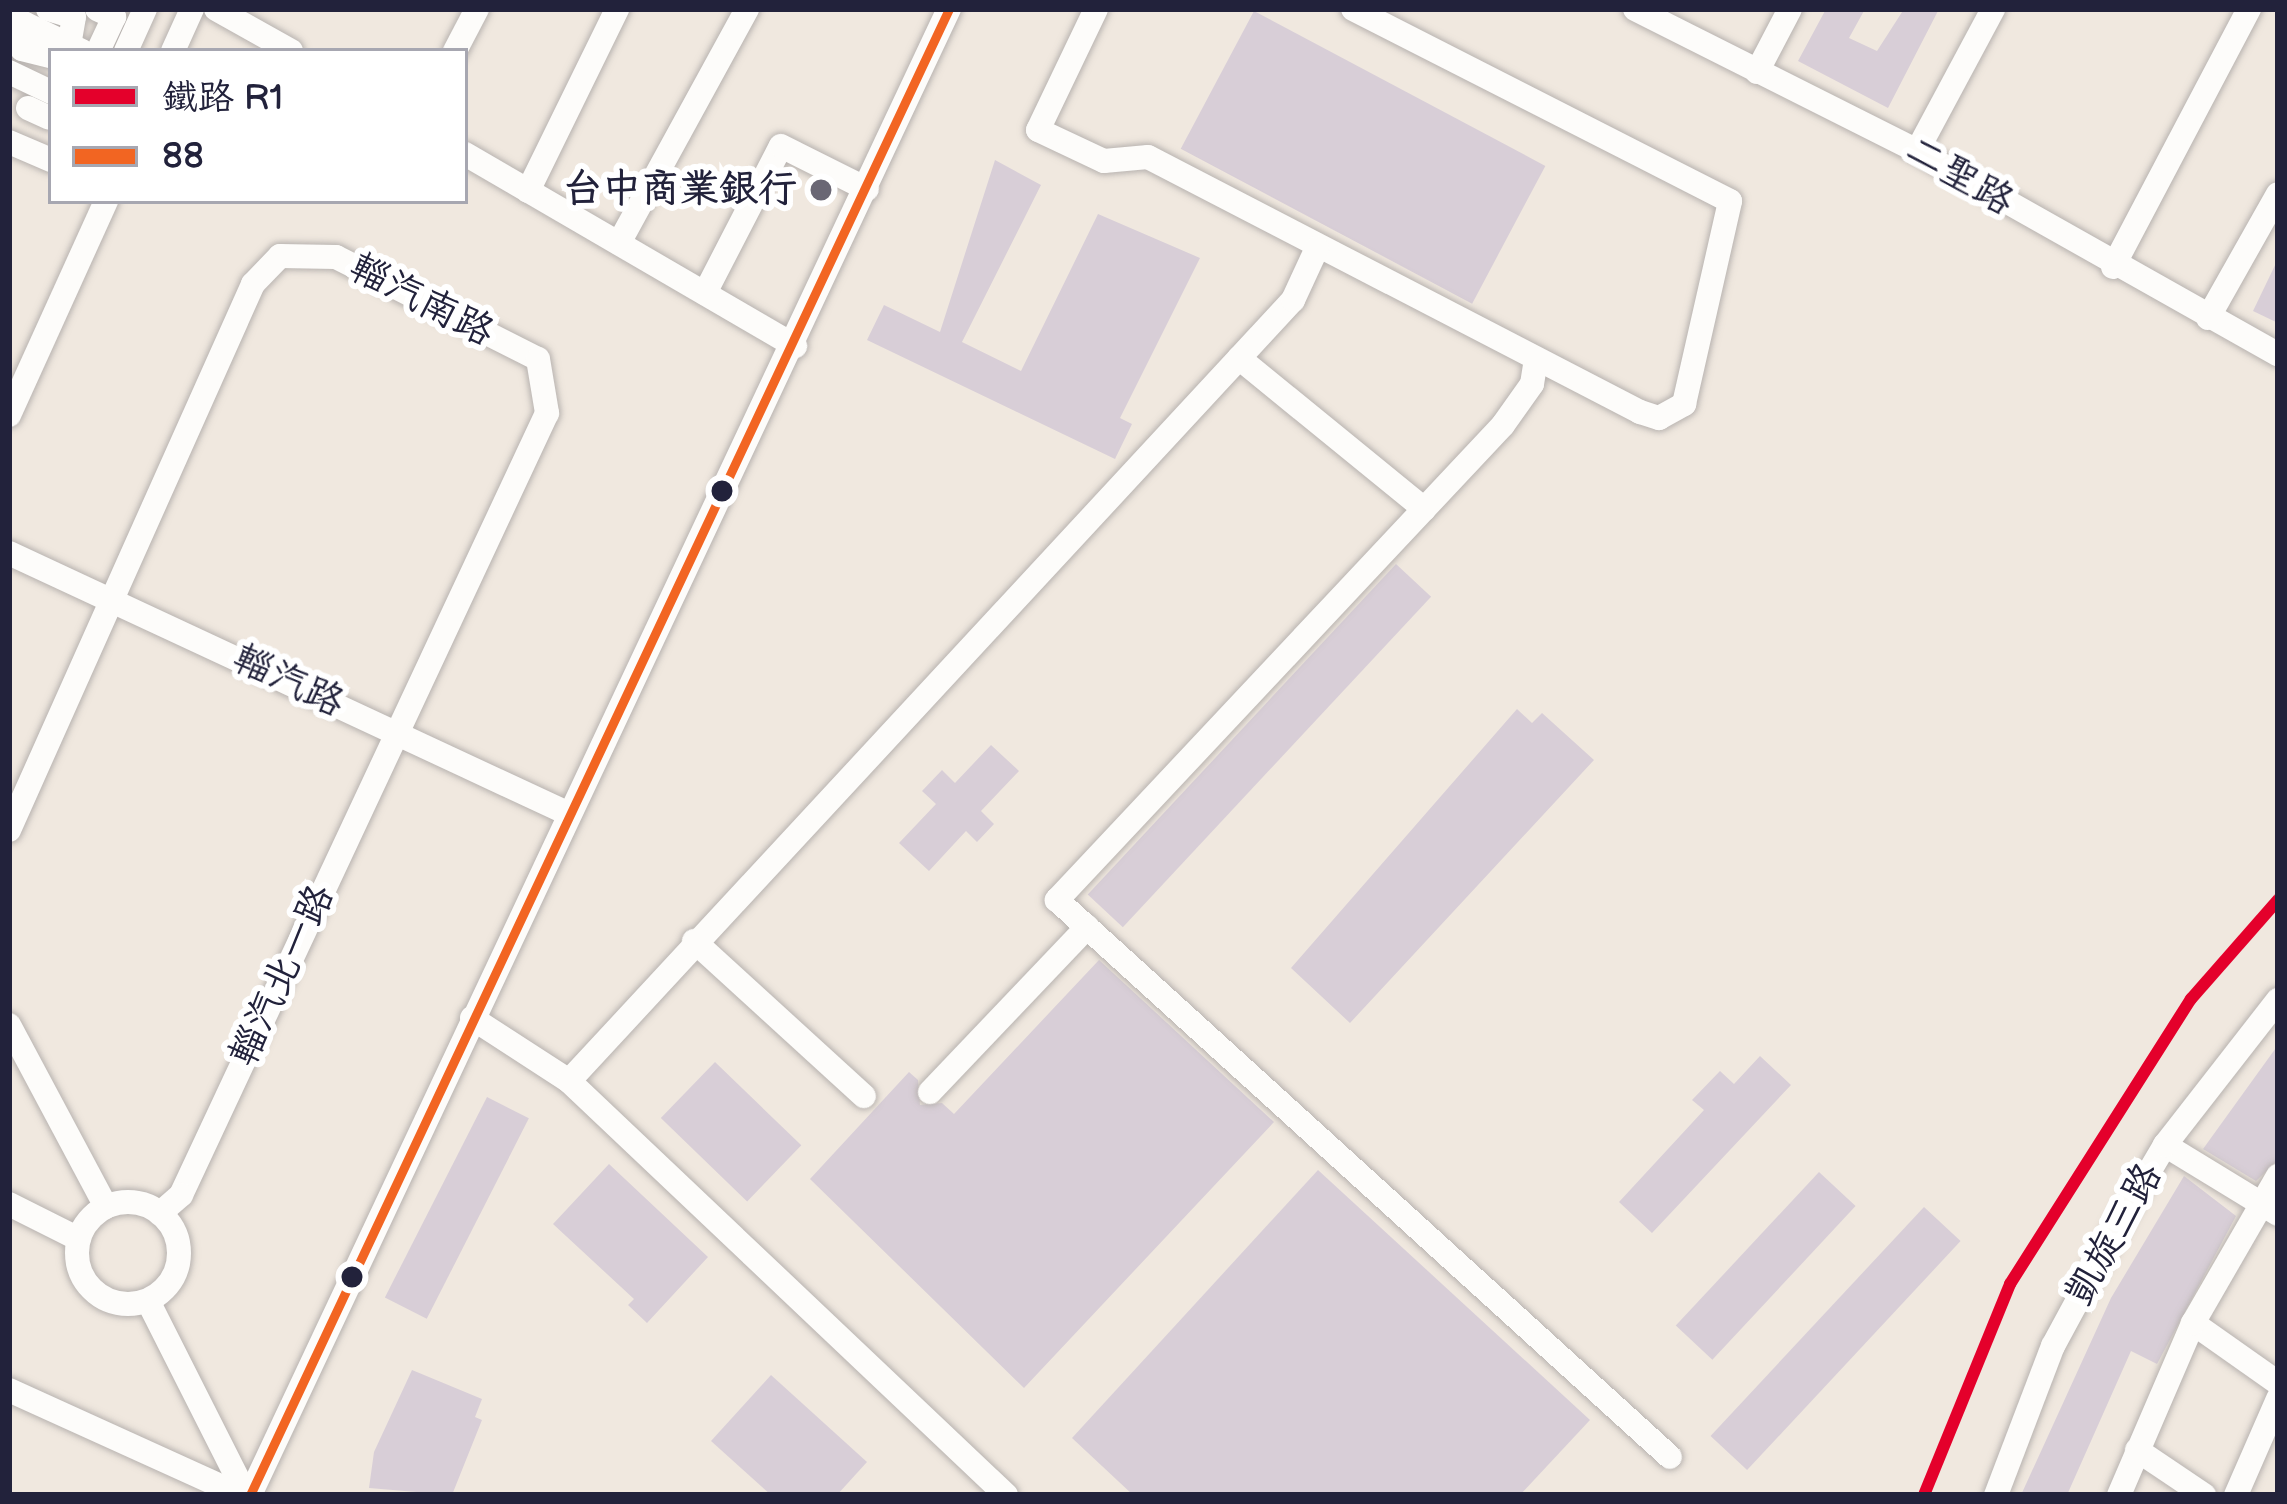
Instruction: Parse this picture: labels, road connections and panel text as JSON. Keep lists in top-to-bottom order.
{
  "streets": {
    "street": [
      "二聖路",
      "輜汽南路",
      "輜汽路",
      "輜汽北一路",
      "凱旋三路"
    ]
  },
  "crossings": [
    ["輜汽南路", "輜汽路"],
    ["輜汽南路", "輜汽北一路"],
    ["輜汽路", "輜汽北一路"]
  ],
  "places": ["台中商業銀行"],
  "lines": ["transit line 88", "rail line R1"],
  "legend": ["鐵路 R1", "88"]
}
